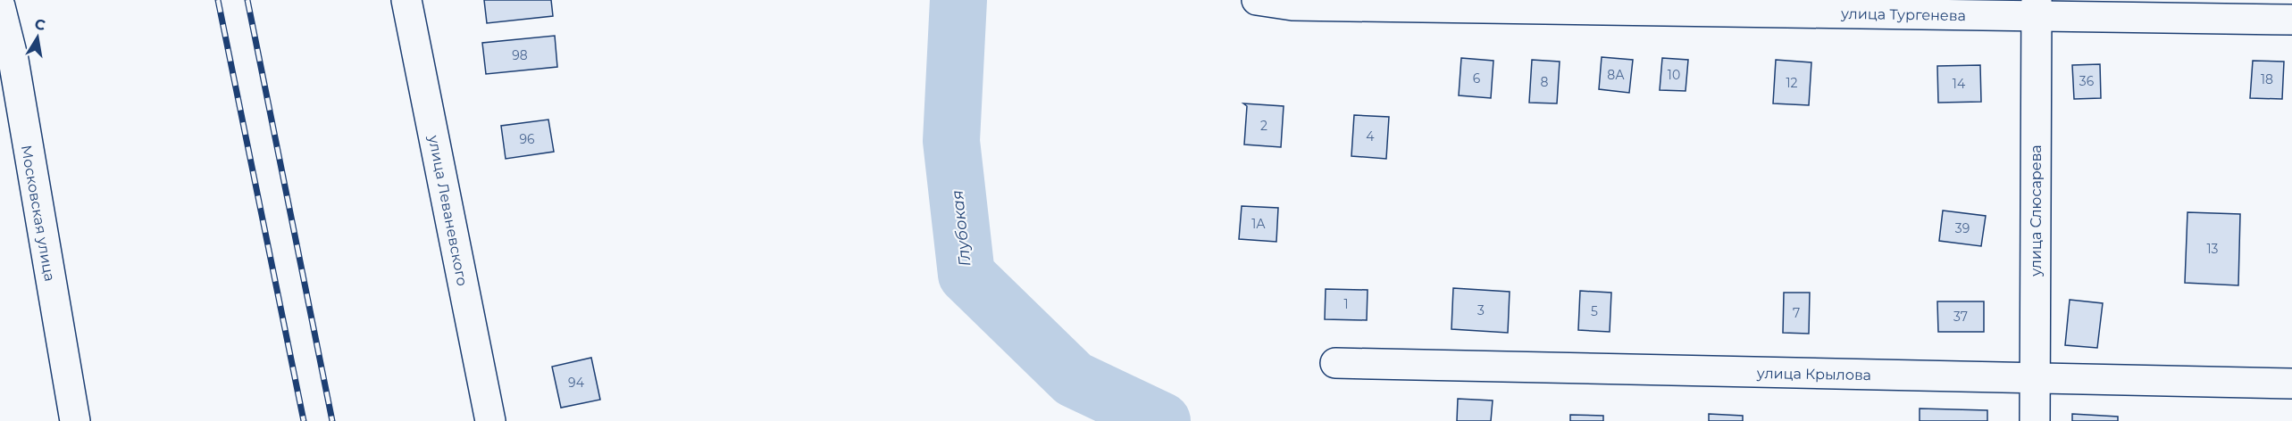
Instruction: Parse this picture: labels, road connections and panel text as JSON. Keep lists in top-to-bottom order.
{
  "streets": {
    "street": [
      "улица Тургенева",
      "улица Леваневского",
      "улица Слюсарева",
      "Московская улица",
      "улица Крылова"
    ]
  },
  "crossings": [
    ["улица Тургенева", "улица Слюсарева"],
    ["улица Слюсарева", "улица Крылова"]
  ],
  "water": ["Глубокая"],
  "house_numbers": [
    "98",
    "8А",
    "10",
    "6",
    "18",
    "36",
    "8",
    "12",
    "14",
    "2",
    "4",
    "96",
    "1А",
    "39",
    "13",
    "1",
    "3",
    "5",
    "7",
    "37",
    "94"
  ],
  "north": "top"
}
